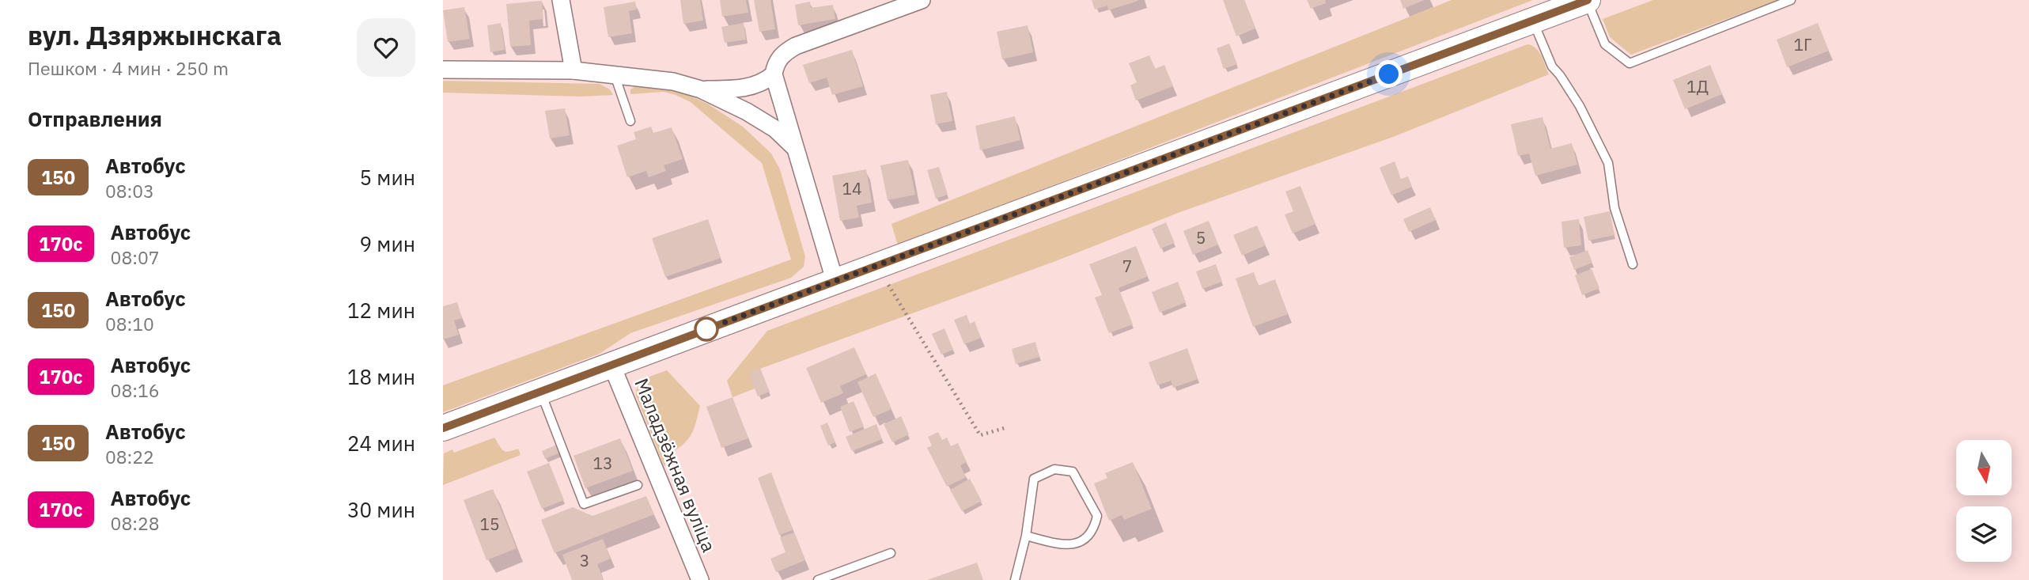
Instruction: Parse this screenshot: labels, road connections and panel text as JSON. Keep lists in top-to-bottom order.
{
  "streets": {
    "street": ["Маладзёжная вуліца"]
  },
  "lines": ["bus line 150"],
  "house_numbers": [
    "1Г",
    "1Д",
    "14",
    "5",
    "7",
    "13",
    "15",
    "3"
  ],
  "north": "bottom",
  "page": {
    "heading": [
      ["вул. Дзяржынскага", "Пешком · 4 мин · 250 m"],
      "Отправления"
    ],
    "list": [
      {
        "mark": "150",
        "name": "Автобус",
        "note": "08:03",
        "value": "5 мин"
      },
      {
        "mark": "170с",
        "name": "Автобус",
        "note": "08:07",
        "value": "9 мин"
      },
      {
        "mark": "150",
        "name": "Автобус",
        "note": "08:10",
        "value": "12 мин"
      },
      {
        "mark": "170с",
        "name": "Автобус",
        "note": "08:16",
        "value": "18 мин"
      },
      {
        "mark": "150",
        "name": "Автобус",
        "note": "08:22",
        "value": "24 мин"
      },
      {
        "mark": "170с",
        "name": "Автобус",
        "note": "08:28",
        "value": "30 мин"
      }
    ]
  }
}
